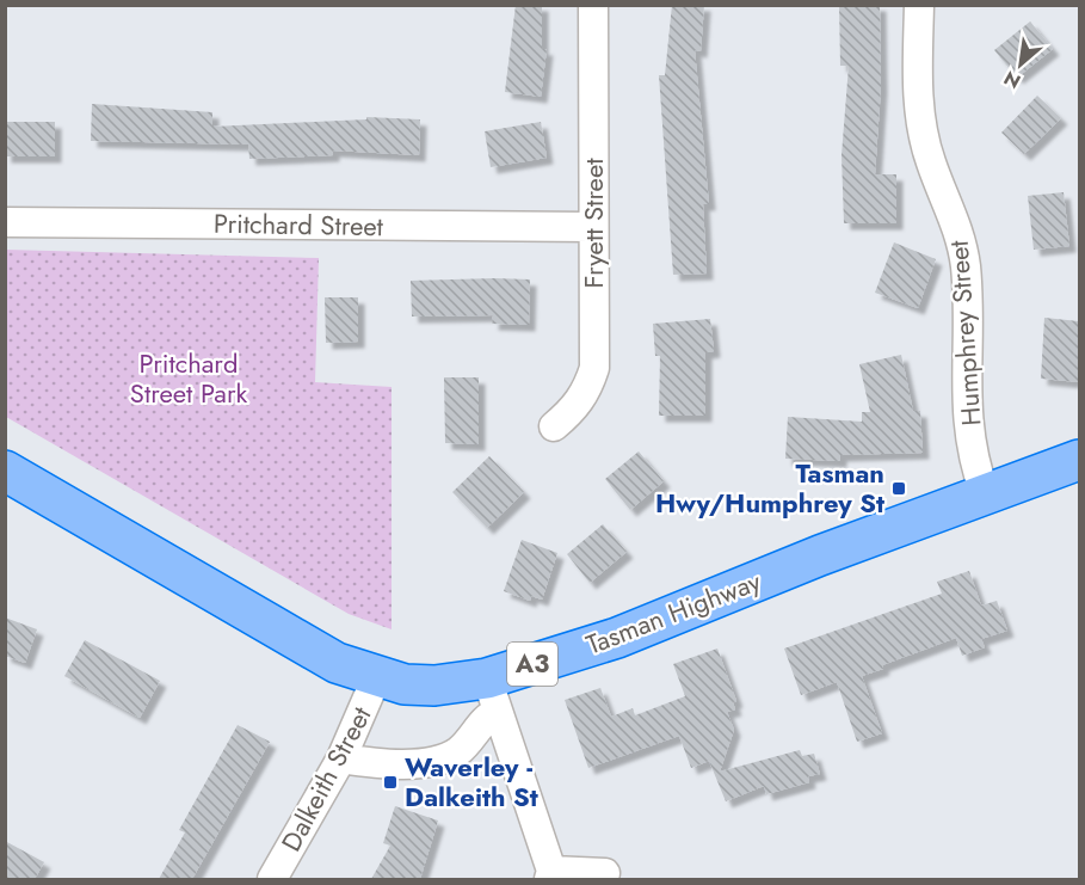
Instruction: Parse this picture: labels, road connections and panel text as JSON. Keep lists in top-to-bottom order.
{
  "streets": {
    "highway": ["Tasman Highway", "A3"],
    "street": [
      "Fryett Street",
      "Pritchard Street",
      "Humphrey Street",
      "Dalkeith Street"
    ]
  },
  "crossings": [
    ["Fryett Street", "Pritchard Street"],
    ["Humphrey Street", "Tasman Highway"],
    ["Tasman Highway", "Dalkeith Street"]
  ],
  "parks": ["Pritchard Street Park"],
  "places": {
    "transit": ["Tasman Hwy/Humphrey St", "Waverley - Dalkeith St"]
  },
  "north": "bottom left"
}
